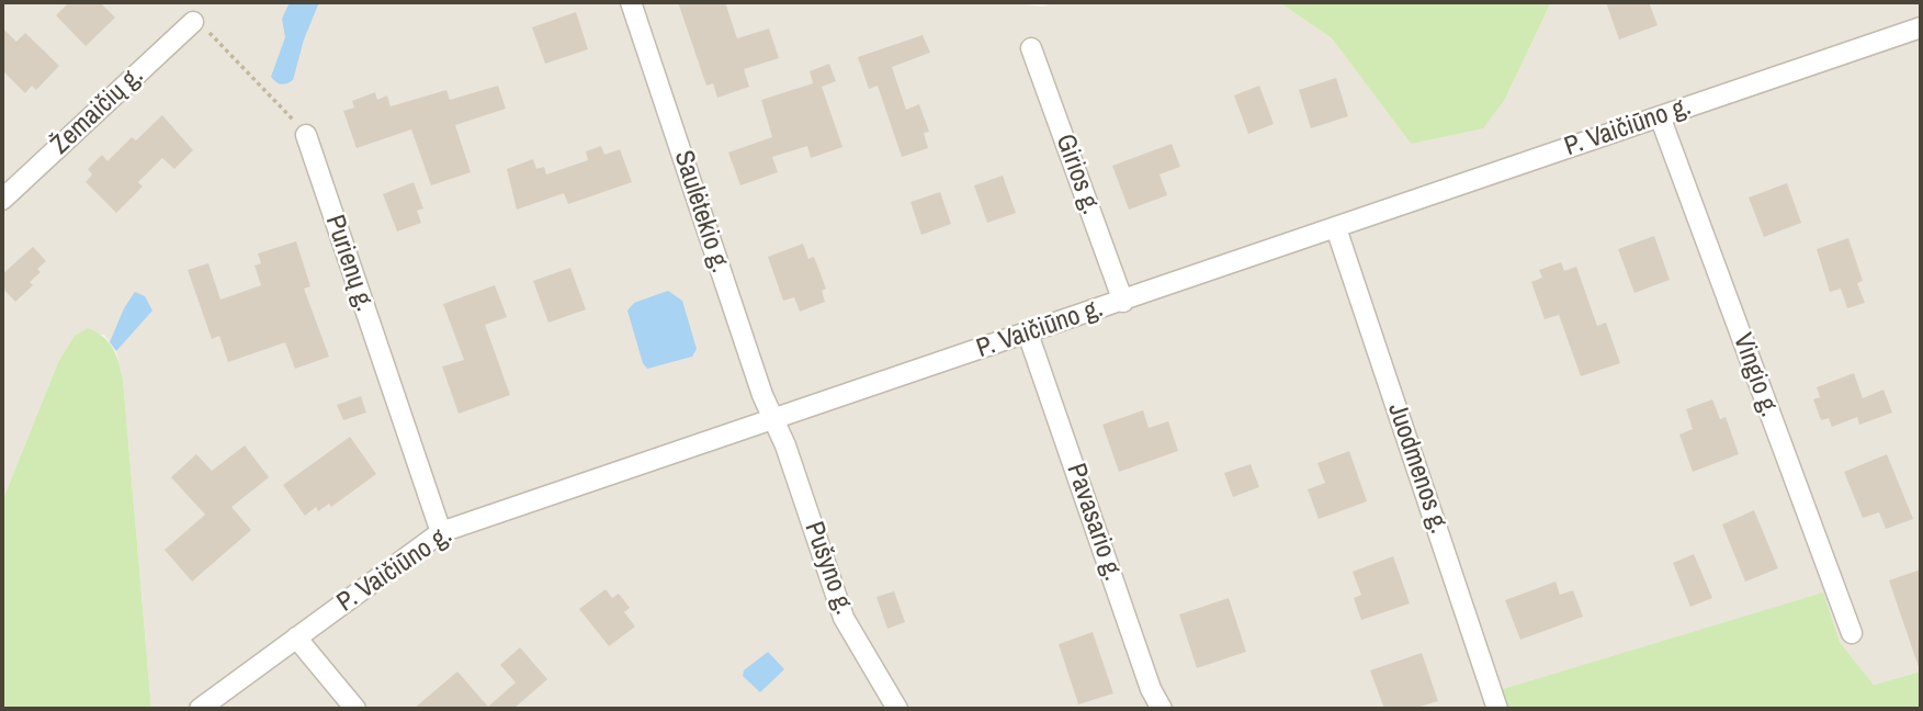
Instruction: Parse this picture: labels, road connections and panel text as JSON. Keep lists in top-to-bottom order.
{
  "streets": {
    "street": [
      "Žemaičių g.",
      "P. Vaičiūno g.",
      "Girios g.",
      "Saulėtekio g.",
      "Purienų g.",
      "Vingio g.",
      "Juodmenos g.",
      "Pavasario g.",
      "Pušyno g."
    ]
  },
  "crossings": [
    ["P. Vaičiūno g.", "Girios g."],
    ["P. Vaičiūno g.", "Saulėtekio g."],
    ["P. Vaičiūno g.", "Purienų g."],
    ["P. Vaičiūno g.", "Vingio g."],
    ["P. Vaičiūno g.", "Juodmenos g."],
    ["P. Vaičiūno g.", "Pavasario g."],
    ["P. Vaičiūno g.", "Pušyno g."],
    ["Saulėtekio g.", "Pušyno g."]
  ]
}
